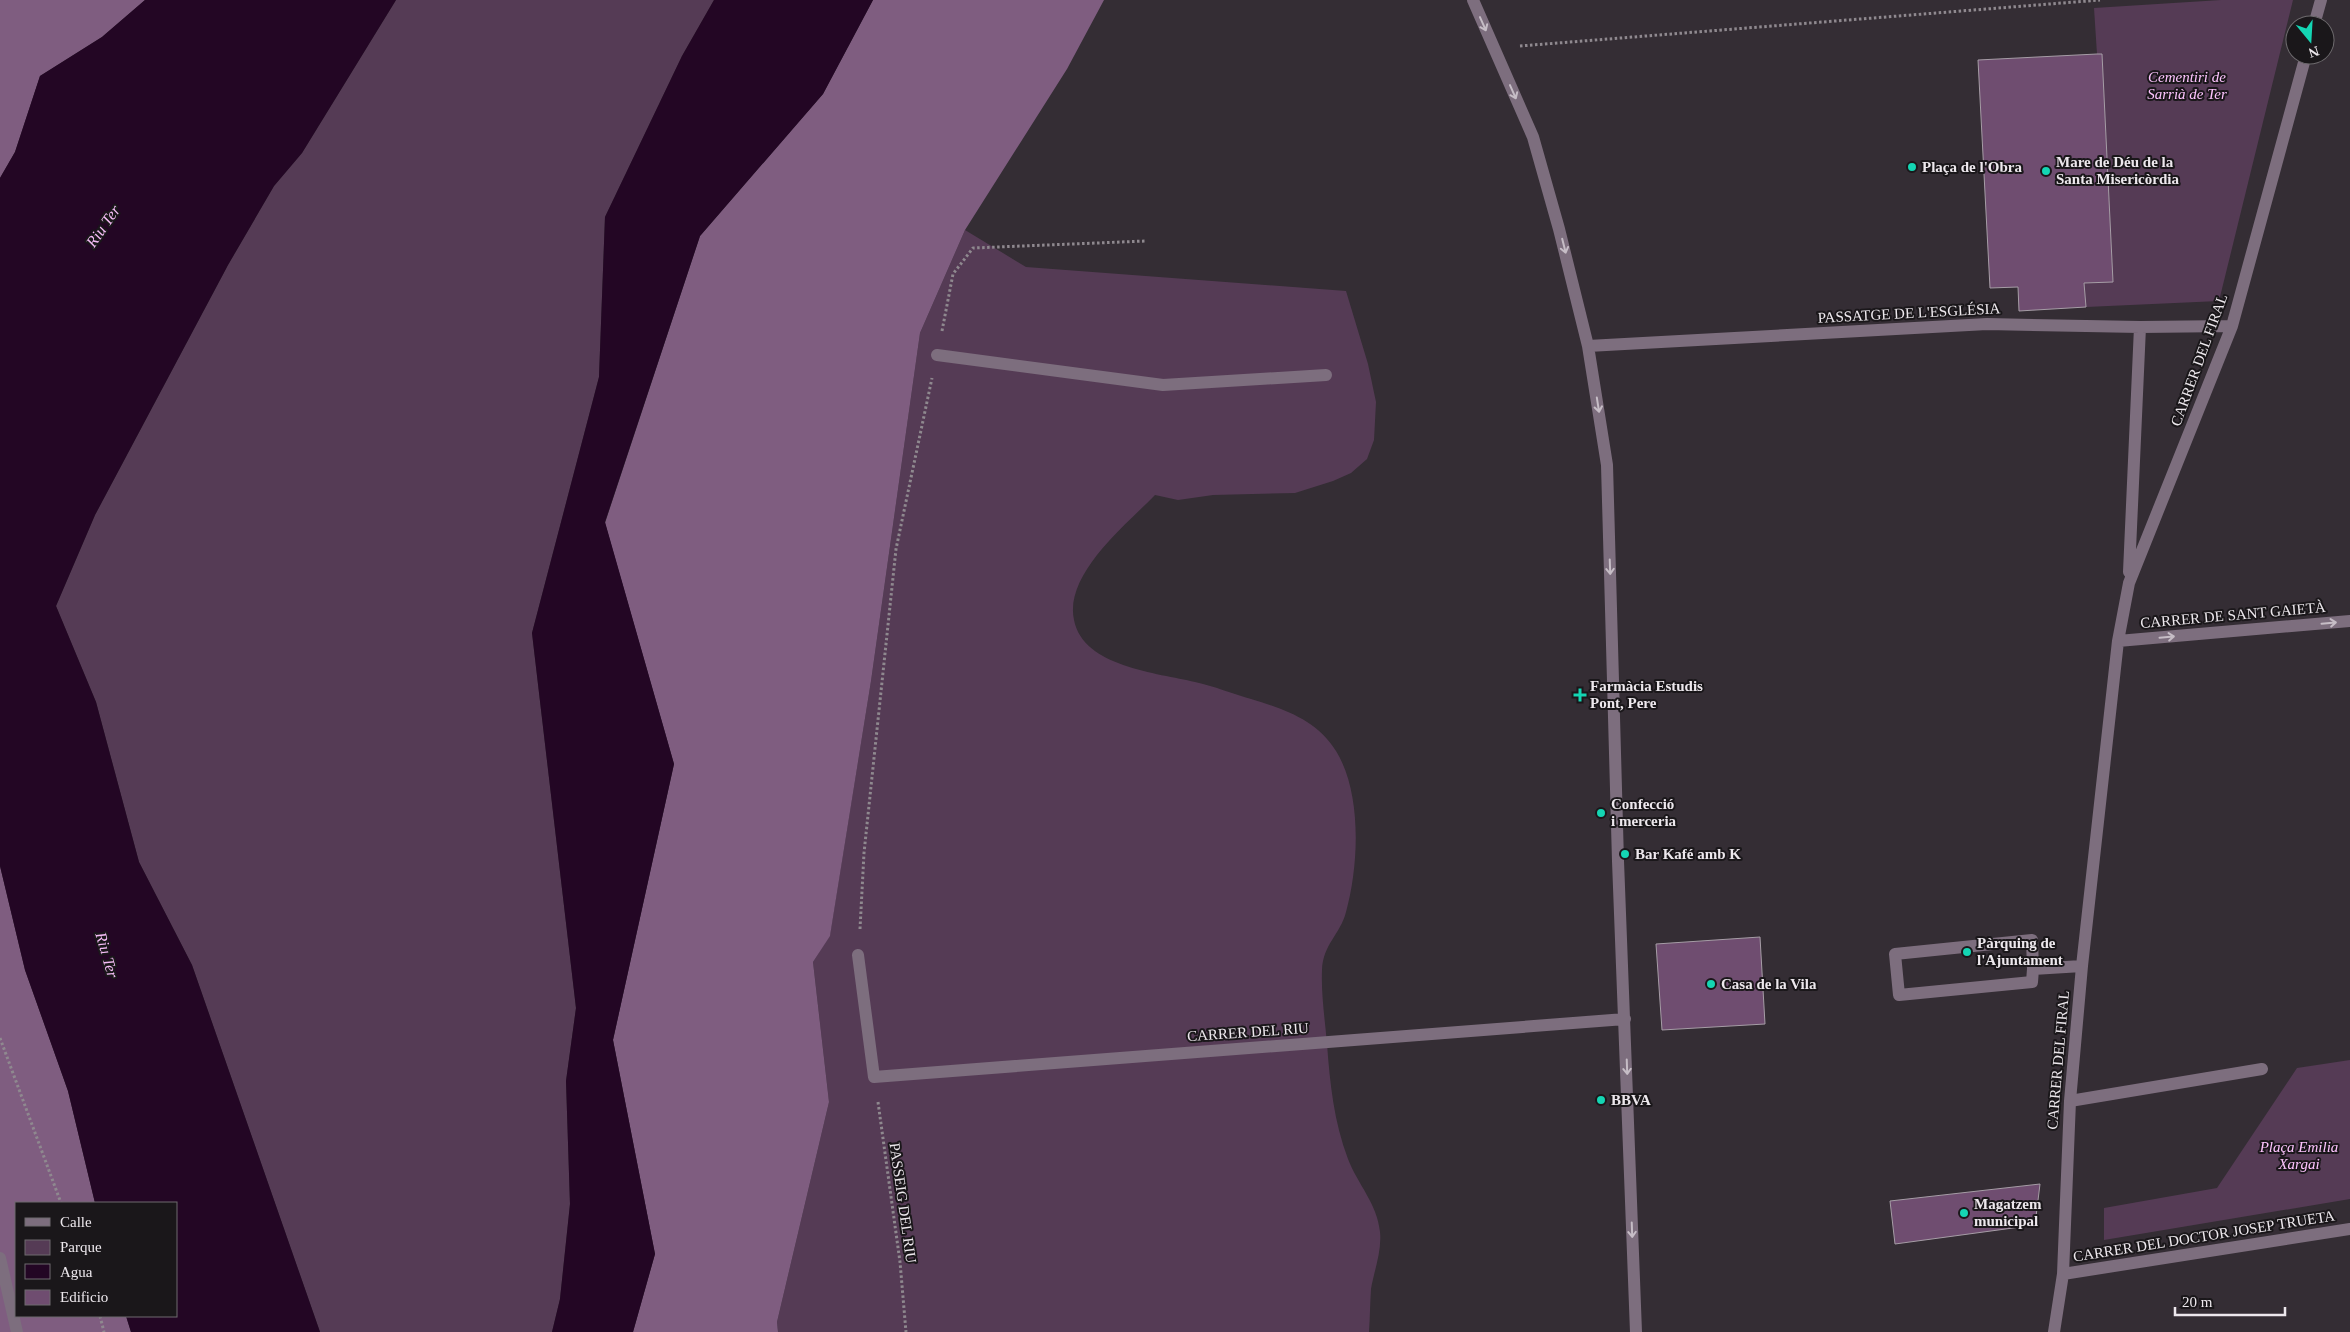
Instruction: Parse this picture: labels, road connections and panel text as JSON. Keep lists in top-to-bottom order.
{
  "streets": {
    "street": [
      "PASSATGE DE L'ESGLÉSIA",
      "CARRER DEL FIRAL",
      "CARRER DE SANT GAIETÀ",
      "CARRER DEL RIU",
      "CARRER DEL DOCTOR JOSEP TRUETA"
    ],
    "path": ["PASSEIG DEL RIU"]
  },
  "crossings": [
    ["PASSATGE DE L'ESGLÉSIA", "CARRER DEL FIRAL"],
    ["CARRER DEL FIRAL", "CARRER DE SANT GAIETÀ"],
    ["CARRER DEL FIRAL", "CARRER DEL DOCTOR JOSEP TRUETA"],
    ["CARRER DEL RIU", "PASSEIG DEL RIU"]
  ],
  "one_way": ["CARRER DE SANT GAIETÀ"],
  "water": ["Riu Ter"],
  "parks": ["Cementiri de Sarrià de Ter", "Plaça Emilia Xargai"],
  "places": {
    "other": [
      "Plaça de l'Obra",
      "Mare de Déu de la Santa Misericòrdia",
      "Confecció i merceria",
      "Bar Kafé amb K",
      "Pàrquing de l'Ajuntament",
      "Casa de la Vila",
      "BBVA",
      "Magatzem municipal"
    ],
    "health": ["Farmàcia Estudis Pont, Pere"]
  },
  "legend": [
    "Calle",
    "Parque",
    "Agua",
    "Edificio"
  ],
  "scale_bar": "20 m",
  "north": "bottom"
}
